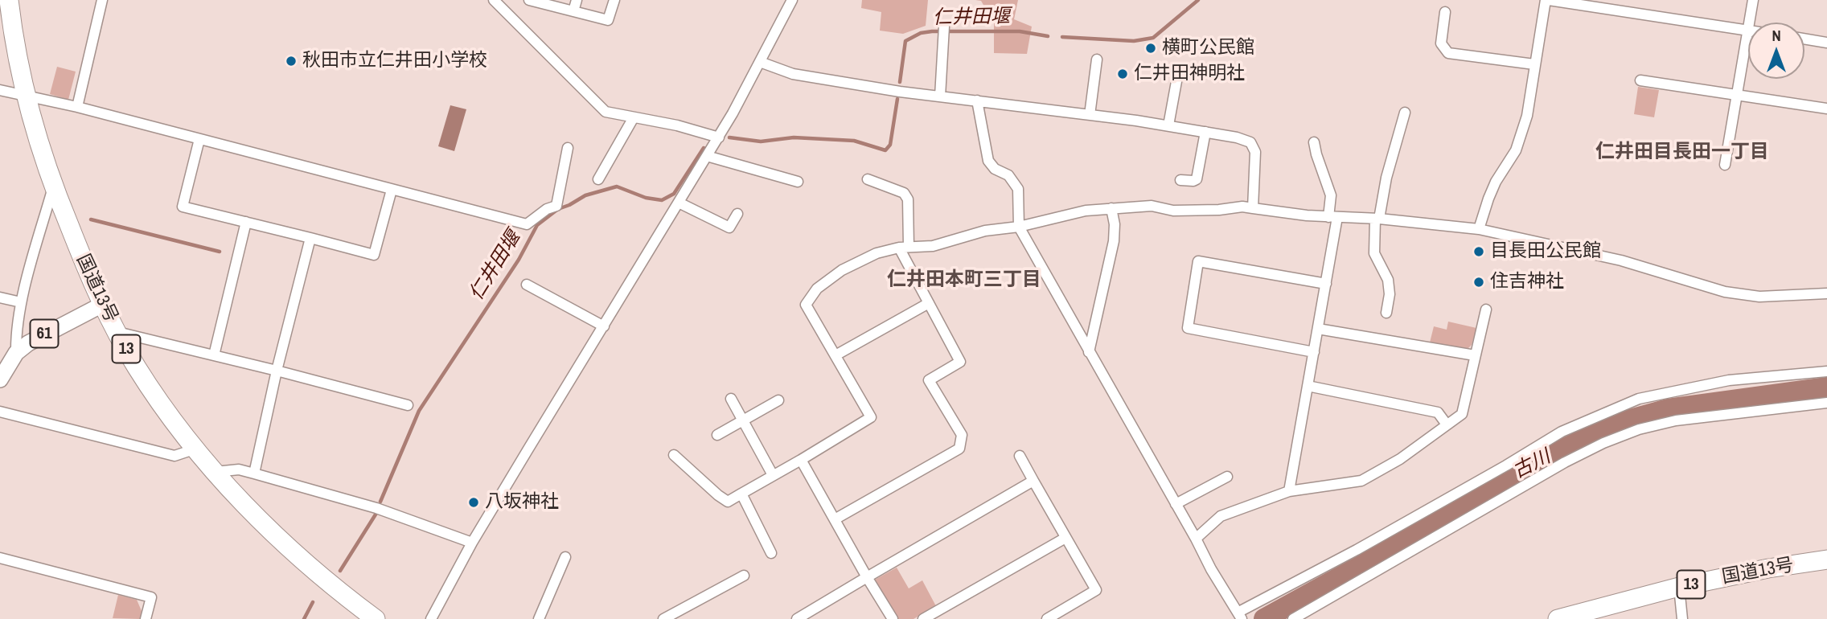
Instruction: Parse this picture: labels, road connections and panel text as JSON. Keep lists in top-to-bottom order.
{
  "streets": {
    "highway": ["国道13号", "13"],
    "main road": ["61"]
  },
  "crossings": [
    ["国道13号", "61"]
  ],
  "districts": ["仁井田目長田一丁目", "仁井田本町三丁目"],
  "water": ["仁井田堰", "古川"],
  "places": [
    "横町公民館",
    "秋田市立仁井田小学校",
    "仁井田神明社",
    "目長田公民館",
    "住吉神社",
    "八坂神社"
  ],
  "north": "top"
}
